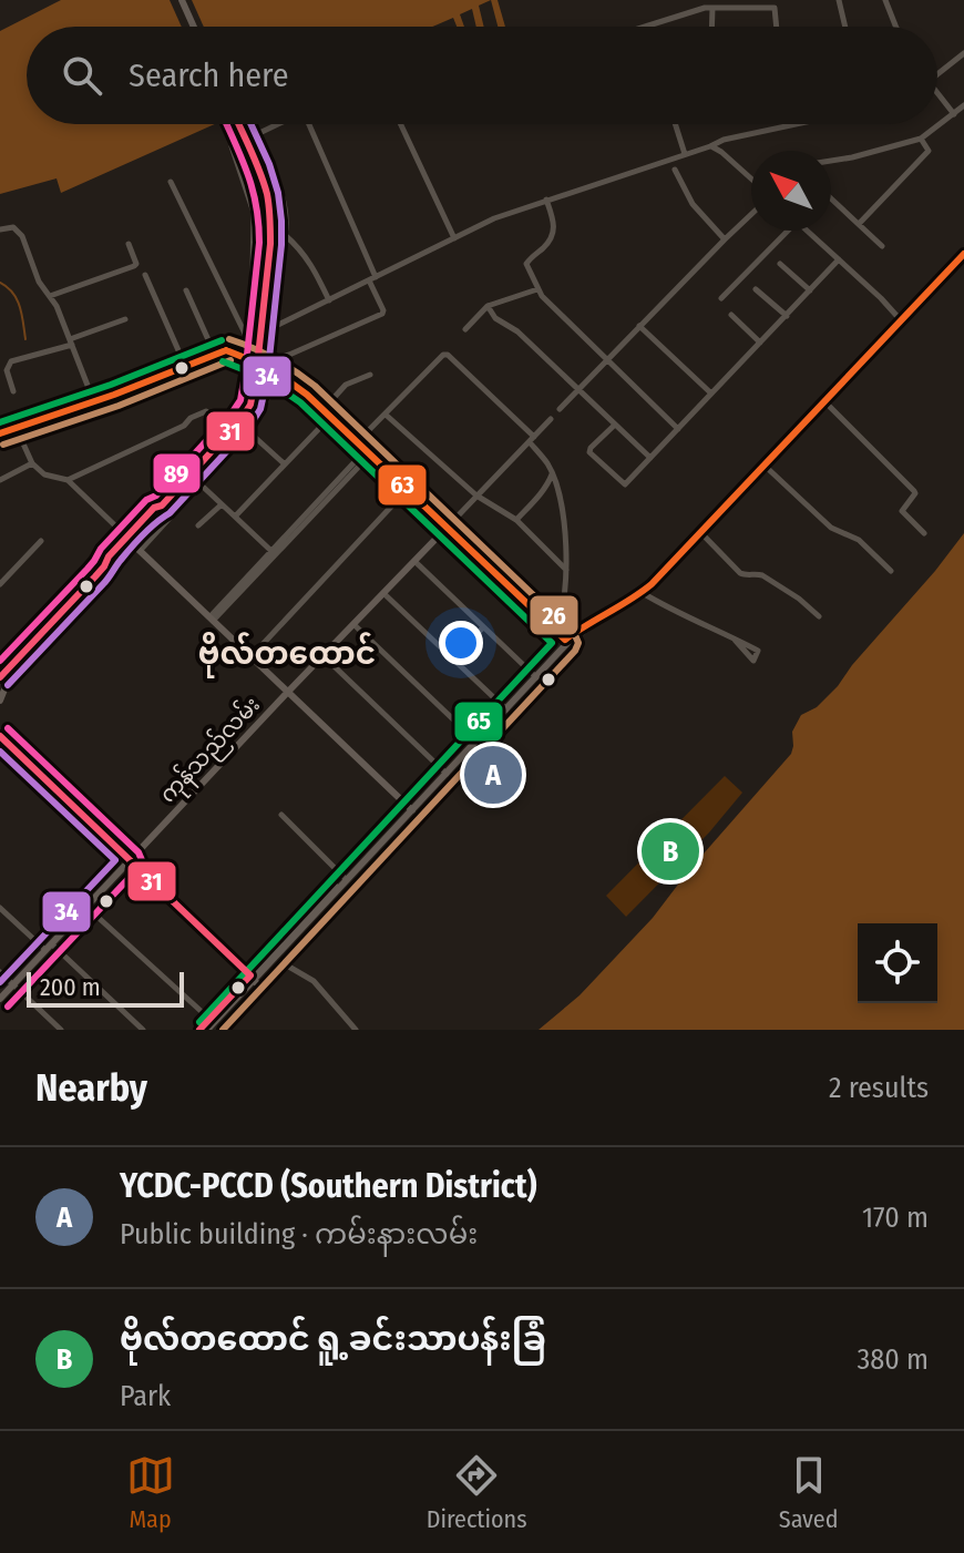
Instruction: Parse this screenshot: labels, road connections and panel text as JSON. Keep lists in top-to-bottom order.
{
  "streets": {
    "main road": ["ကုန်သည်လမ်း"]
  },
  "districts": ["ဗိုလ်တထောင်"],
  "lines": [
    "transit line 31",
    "transit line 34",
    "transit line 89",
    "transit line 63",
    "transit line 26",
    "transit line 65"
  ],
  "scale_bar": "200 m",
  "north": "top left",
  "page": {
    "search": "Search here",
    "pins": ["A", "B"],
    "scale": "200 m",
    "heading": ["Nearby", "2 results"],
    "list": [
      {
        "mark": "A",
        "name": "YCDC-PCCD (Southern District)",
        "note": "Public building · ကမ်းနားလမ်း",
        "value": "170 m"
      },
      {
        "mark": "B",
        "name": "ဗိုလ်တထောင် ရူ့ခင်းသာပန်းခြံ",
        "note": "Park",
        "value": "380 m"
      }
    ],
    "nav": ["Map", "Directions", "Saved"]
  }
}
